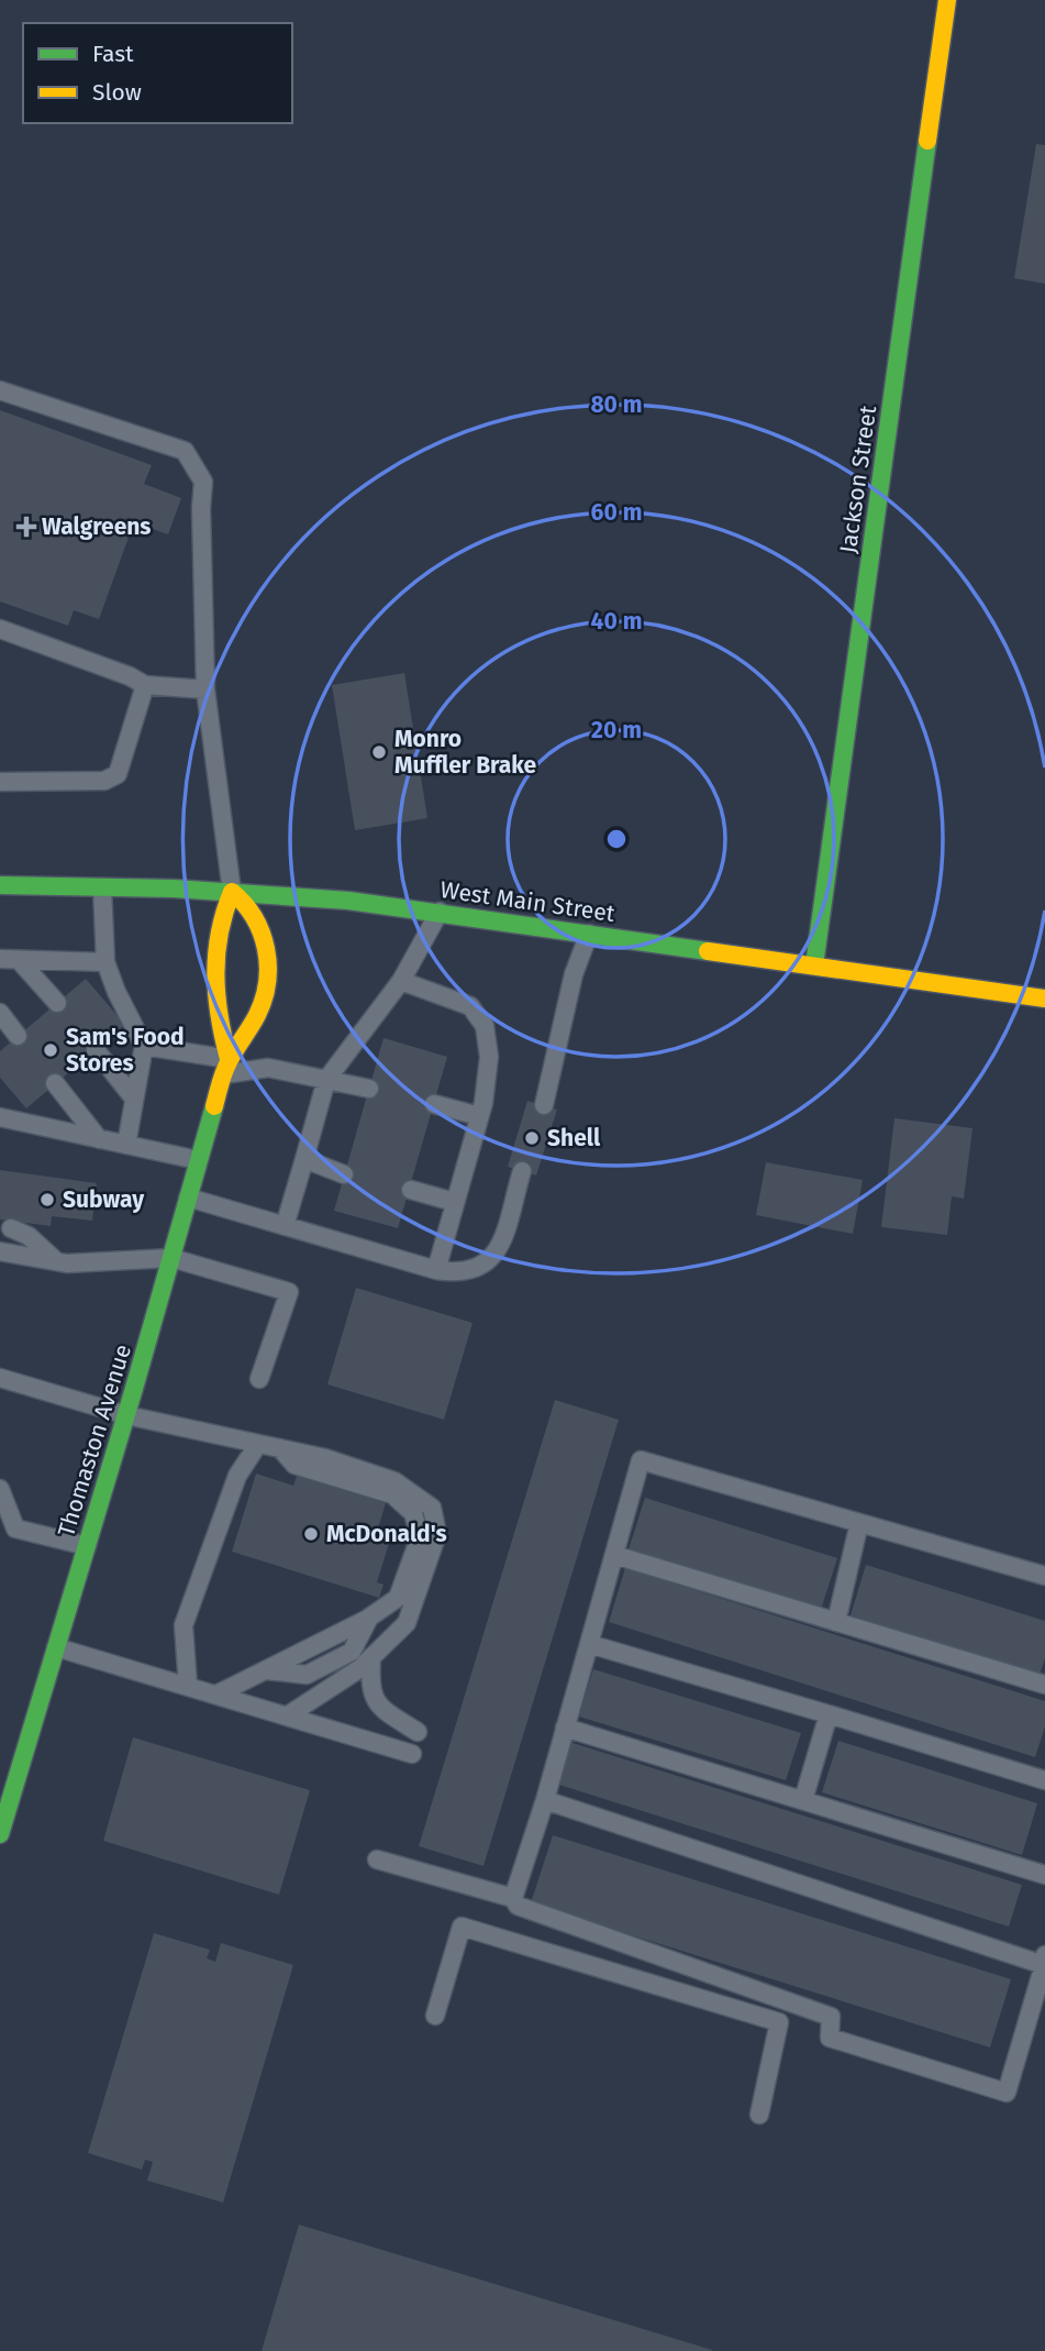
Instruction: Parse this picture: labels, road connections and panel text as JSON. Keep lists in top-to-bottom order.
{
  "streets": {
    "main road": ["Jackson Street", "West Main Street", "Thomaston Avenue"]
  },
  "crossings": [
    ["Jackson Street", "West Main Street"],
    ["West Main Street", "Thomaston Avenue"]
  ],
  "places": {
    "health": ["Walgreens"],
    "other": [
      "Monro Muffler Brake",
      "Sam's Food Stores",
      "Shell",
      "Subway",
      "McDonald's"
    ]
  },
  "legend": ["Fast", "Slow"],
  "rings": [
    "80 m",
    "60 m",
    "40 m",
    "20 m"
  ]
}
